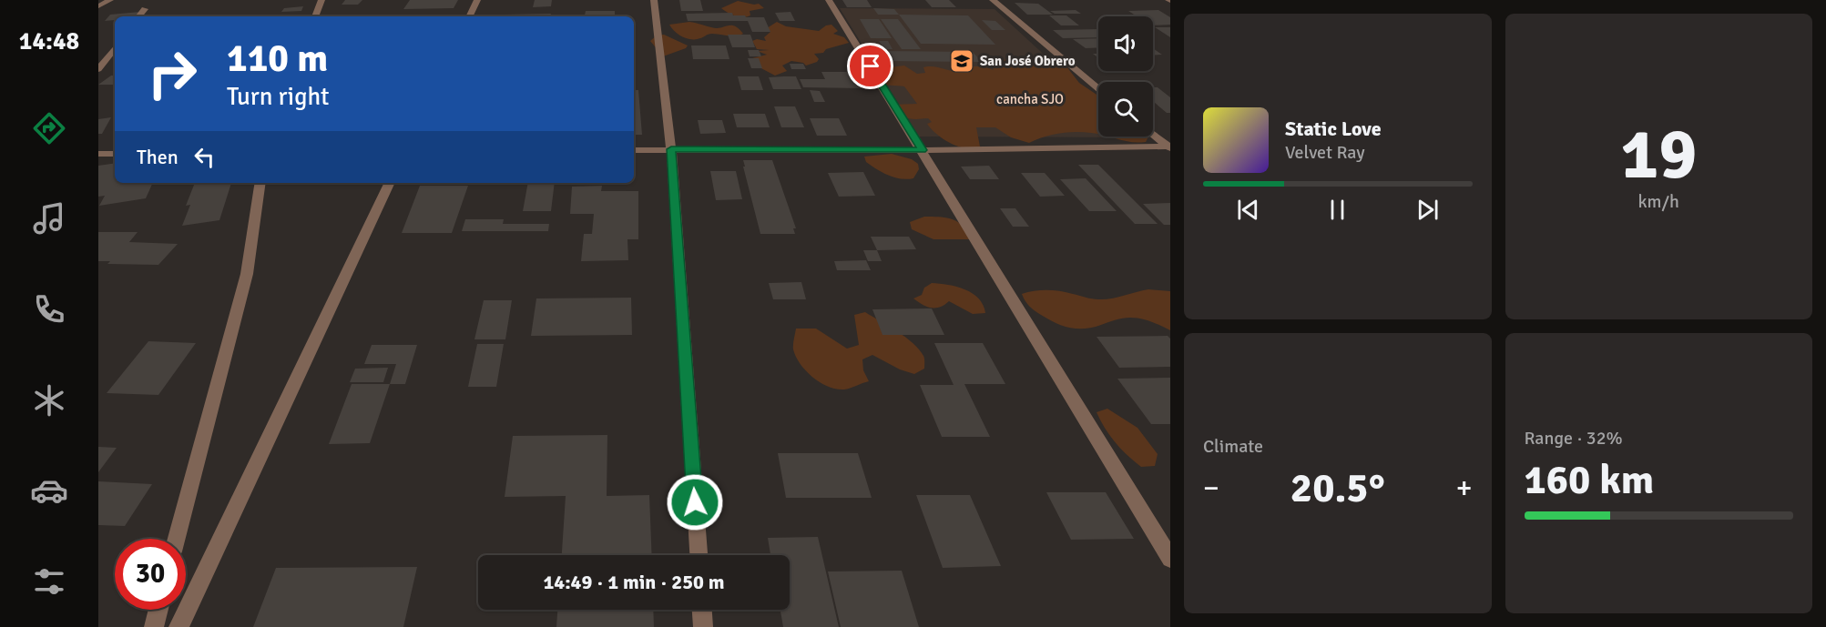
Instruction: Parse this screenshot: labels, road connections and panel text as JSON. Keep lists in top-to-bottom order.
{
  "parks": ["cancha SJO"],
  "places": {
    "school or university": ["San José Obrero"]
  },
  "page": {
    "tabs": "14:48",
    "tile": [
      ["19", "km/h"],
      "Climate",
      ["Range · 32%", "160 km"]
    ],
    "turn": ["110 m", "Turn right"],
    "song": ["Static Love", "Velvet Ray"],
    "then": "Then",
    "heat": ["−", "20.5°", "+"],
    "limit": "30",
    "trip": "14:49 · 1 min · 250 m"
  }
}
